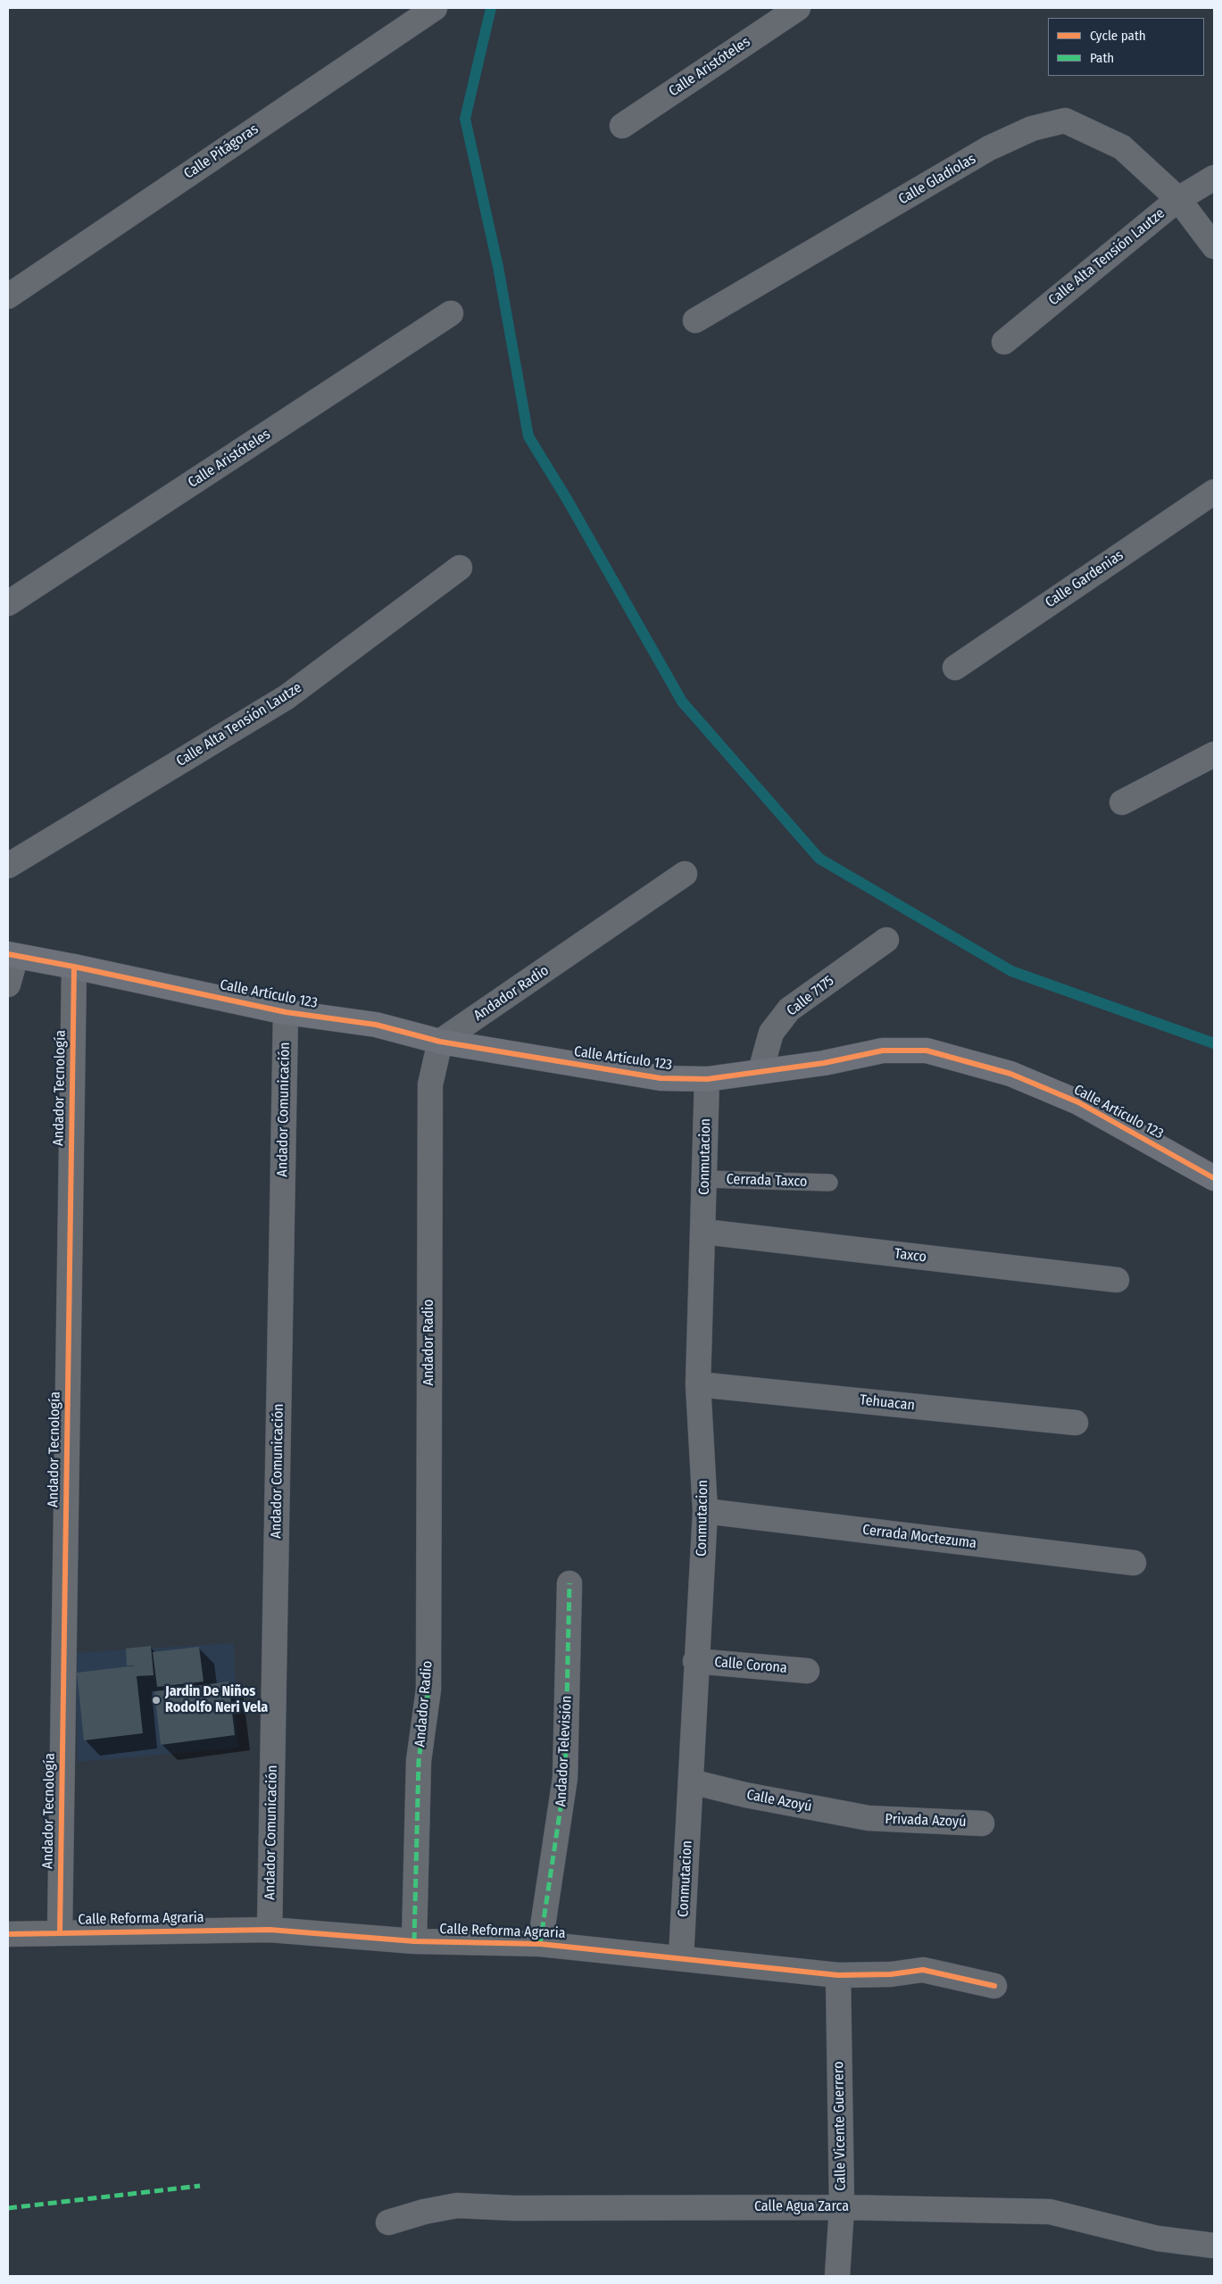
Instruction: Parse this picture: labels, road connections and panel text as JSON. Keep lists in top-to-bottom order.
{
  "streets": {
    "street": [
      "Calle Aristóteles",
      "Calle Pitágoras",
      "Calle Gladiolas",
      "Calle Alta Tensión Lautze",
      "Calle Gardenias",
      "Andador Radio",
      "Calle Artículo 123",
      "Calle 7175",
      "Andador Tecnología",
      "Andador Comunicación",
      "Conmutacion",
      "Taxco",
      "Tehuacan",
      "Cerrada Moctezuma",
      "Calle Corona",
      "Andador Televisión",
      "Calle Azoyú",
      "Privada Azoyú",
      "Calle Reforma Agraria",
      "Calle Vicente Guerrero",
      "Calle Agua Zarca"
    ],
    "lane": ["Cerrada Taxco"]
  },
  "crossings": [
    ["Calle Gladiolas", "Calle Alta Tensión Lautze"],
    ["Andador Radio", "Calle Artículo 123"],
    ["Andador Radio", "Calle Reforma Agraria"],
    ["Calle Artículo 123", "Calle 7175"],
    ["Calle Artículo 123", "Andador Tecnología"],
    ["Calle Artículo 123", "Andador Comunicación"],
    ["Calle Artículo 123", "Conmutacion"],
    ["Andador Tecnología", "Calle Reforma Agraria"],
    ["Andador Comunicación", "Calle Reforma Agraria"],
    ["Conmutacion", "Cerrada Taxco"],
    ["Conmutacion", "Taxco"],
    ["Conmutacion", "Tehuacan"],
    ["Conmutacion", "Cerrada Moctezuma"],
    ["Conmutacion", "Calle Corona"],
    ["Conmutacion", "Calle Azoyú"],
    ["Conmutacion", "Calle Reforma Agraria"],
    ["Andador Televisión", "Calle Reforma Agraria"],
    ["Calle Azoyú", "Privada Azoyú"],
    ["Calle Reforma Agraria", "Calle Vicente Guerrero"],
    ["Calle Vicente Guerrero", "Calle Agua Zarca"]
  ],
  "places": ["Jardin De Niños Rodolfo Neri Vela"],
  "legend": ["Cycle path", "Path"]
}
